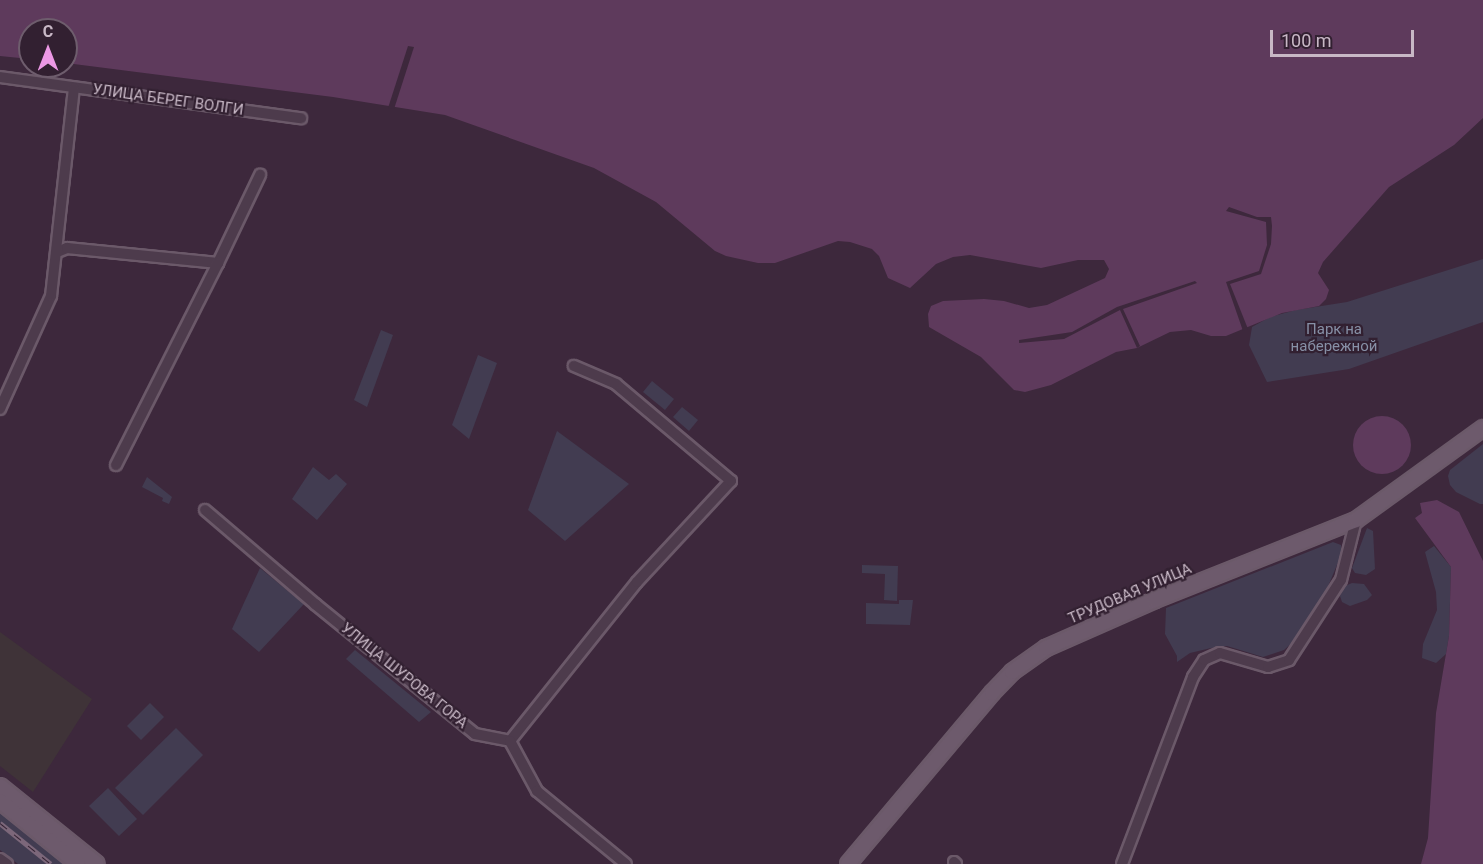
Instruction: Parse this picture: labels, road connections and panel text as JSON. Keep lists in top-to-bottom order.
{
  "streets": {
    "main road": ["ТРУДОВАЯ УЛИЦА"],
    "street": ["УЛИЦА БЕРЕГ ВОЛГИ", "УЛИЦА ШУРОВА ГОРА"]
  },
  "parks": ["Парк на набережной"],
  "scale_bar": "100 m",
  "north": "top"
}
